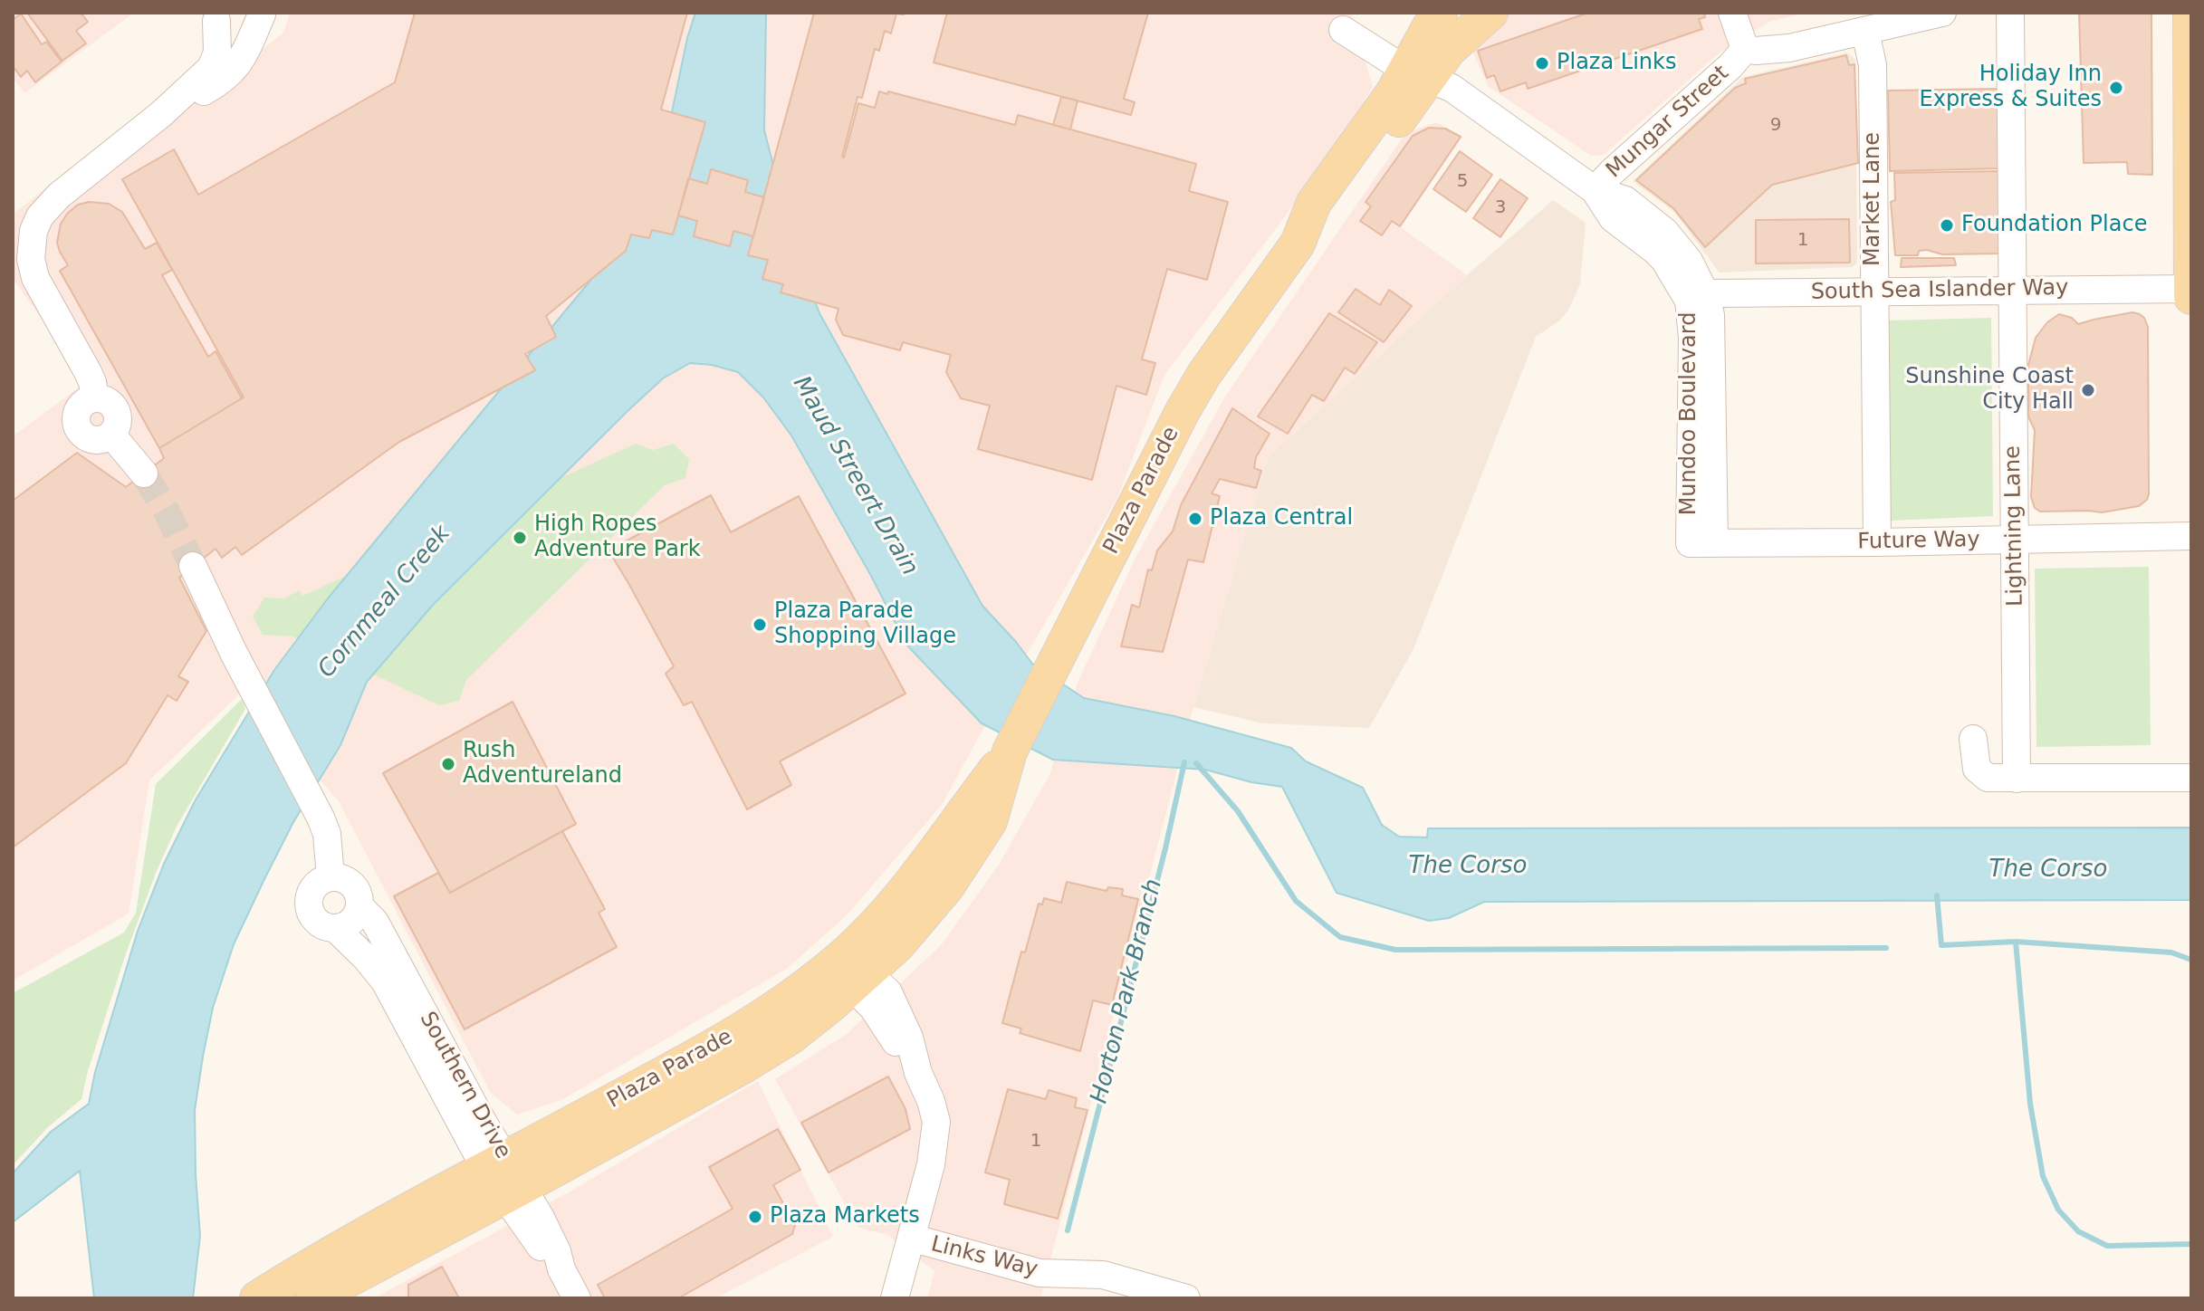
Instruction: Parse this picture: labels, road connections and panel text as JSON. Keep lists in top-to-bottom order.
{
  "streets": {
    "main road": ["Plaza Parade"],
    "street": [
      "Mungar Street",
      "Market Lane",
      "South Sea Islander Way",
      "Mundoo Boulevard",
      "Lightning Lane",
      "Future Way",
      "Southern Drive",
      "Links Way"
    ]
  },
  "crossings": [
    ["Mungar Street", "Plaza Parade"],
    ["Market Lane", "South Sea Islander Way"],
    ["Market Lane", "Future Way"],
    ["South Sea Islander Way", "Mundoo Boulevard"],
    ["South Sea Islander Way", "Lightning Lane"],
    ["Mundoo Boulevard", "Future Way"],
    ["Plaza Parade", "Southern Drive"],
    ["Lightning Lane", "Future Way"]
  ],
  "water": [
    "Maud Streert Drain",
    "Cornmeal Creek",
    "The Corso",
    "Horton Park Branch"
  ],
  "places": [
    "Plaza Links",
    "Holiday Inn Express & Suites",
    "Foundation Place",
    "Sunshine Coast City Hall",
    "Plaza Central",
    "High Ropes Adventure Park",
    "Plaza Parade Shopping Village",
    "Rush Adventureland",
    "Plaza Markets"
  ],
  "house_numbers": [
    "9",
    "5",
    "3",
    "1",
    "1"
  ]
}
